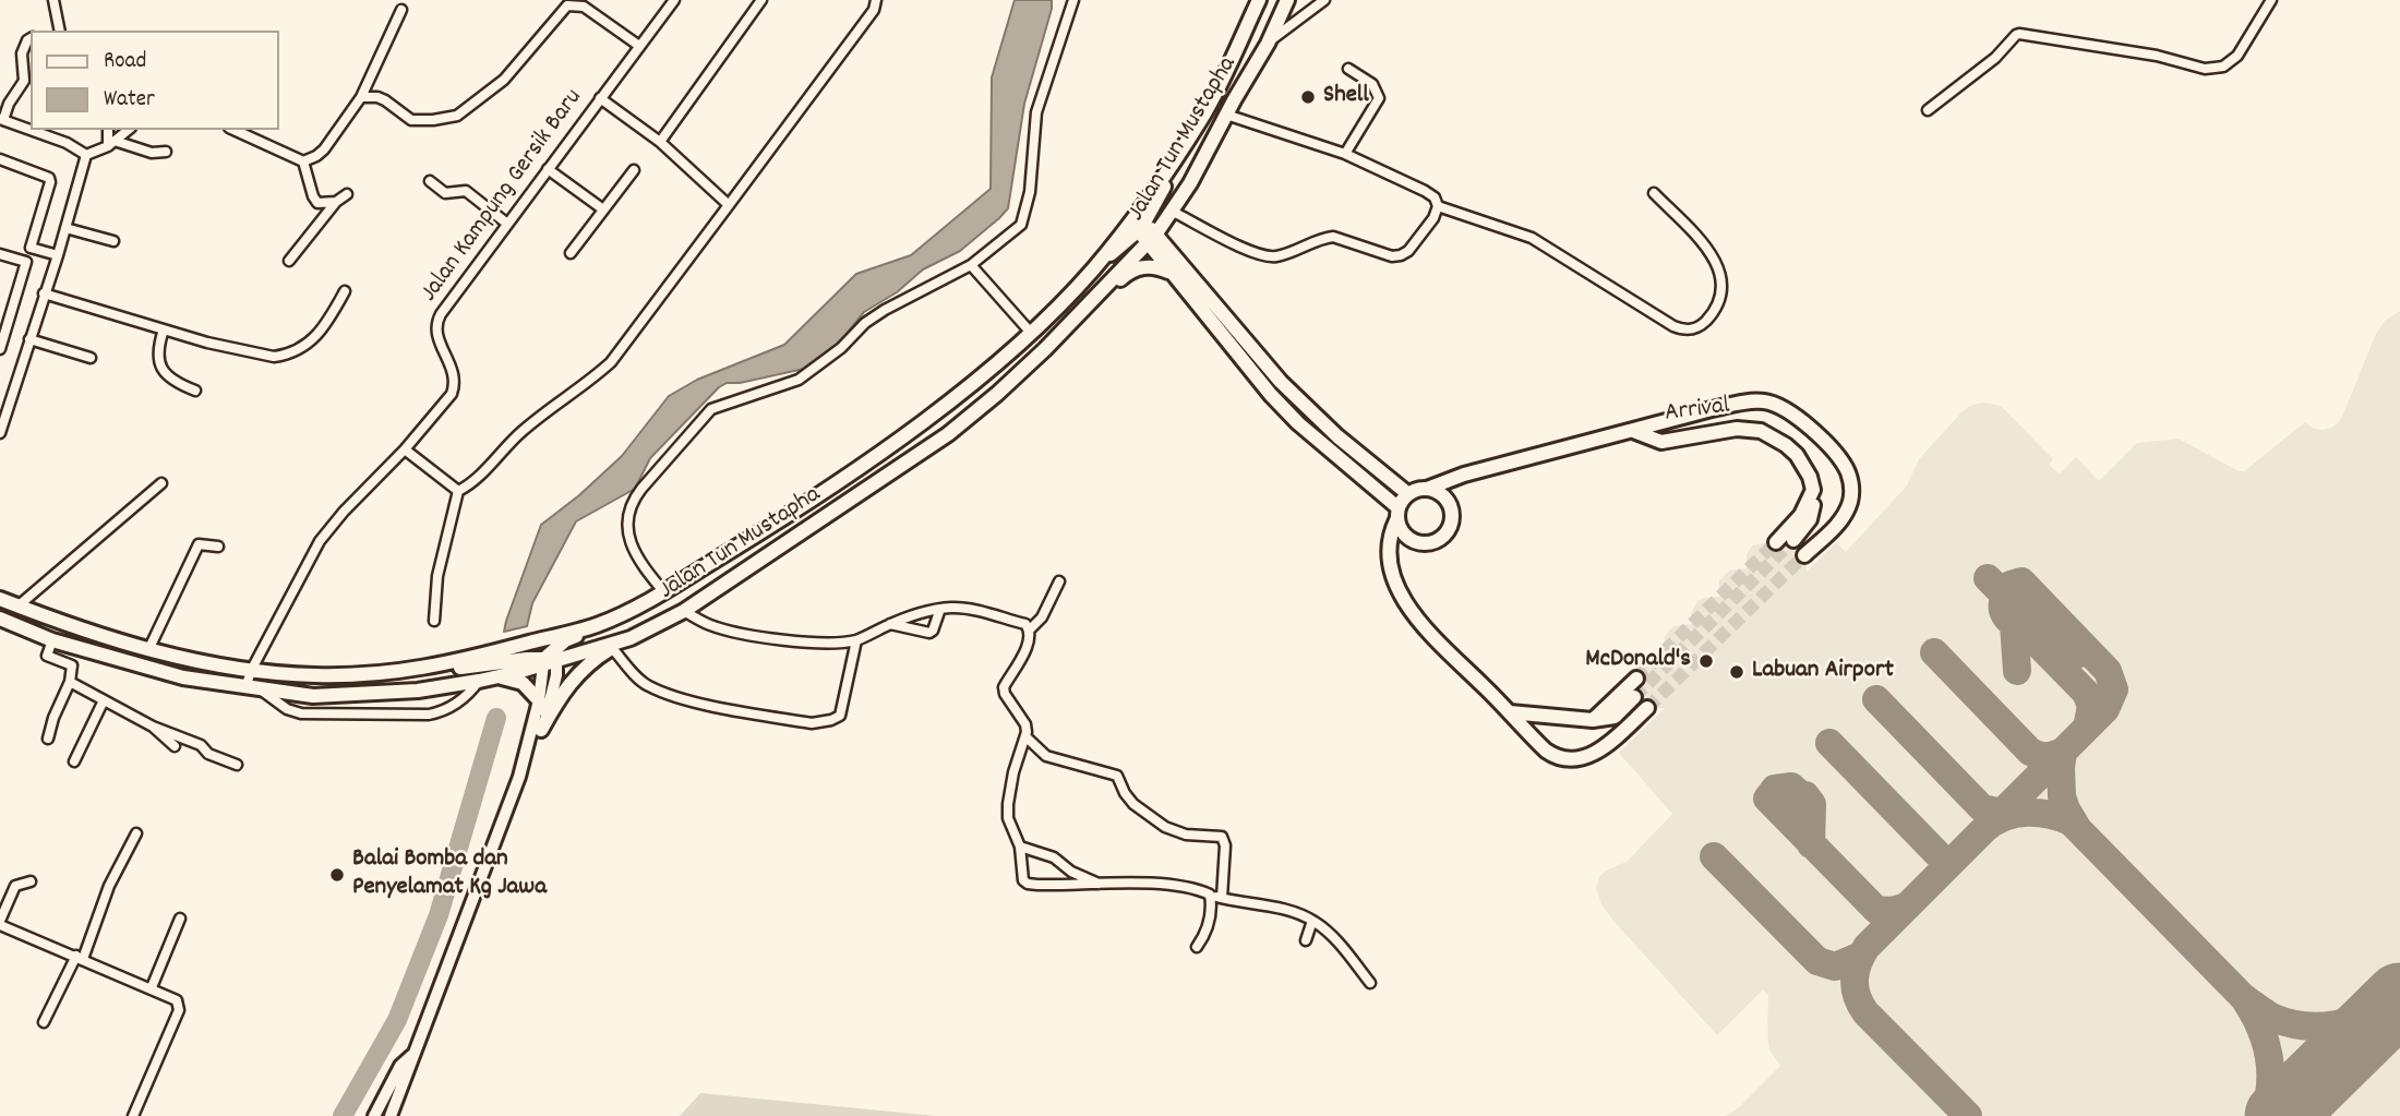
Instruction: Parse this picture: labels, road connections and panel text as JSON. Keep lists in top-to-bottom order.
{
  "streets": {
    "main road": ["Jalan Tun Mustapha", "Arrival"],
    "street": ["Jalan Kampung Gersik Baru"]
  },
  "crossings": [
    ["Jalan Tun Mustapha", "Jalan Kampung Gersik Baru"]
  ],
  "places": [
    "Shell",
    "McDonald's",
    "Labuan Airport",
    "Balai Bomba dan Penyelamat Kg Jawa"
  ],
  "legend": ["Road", "Water"]
}
